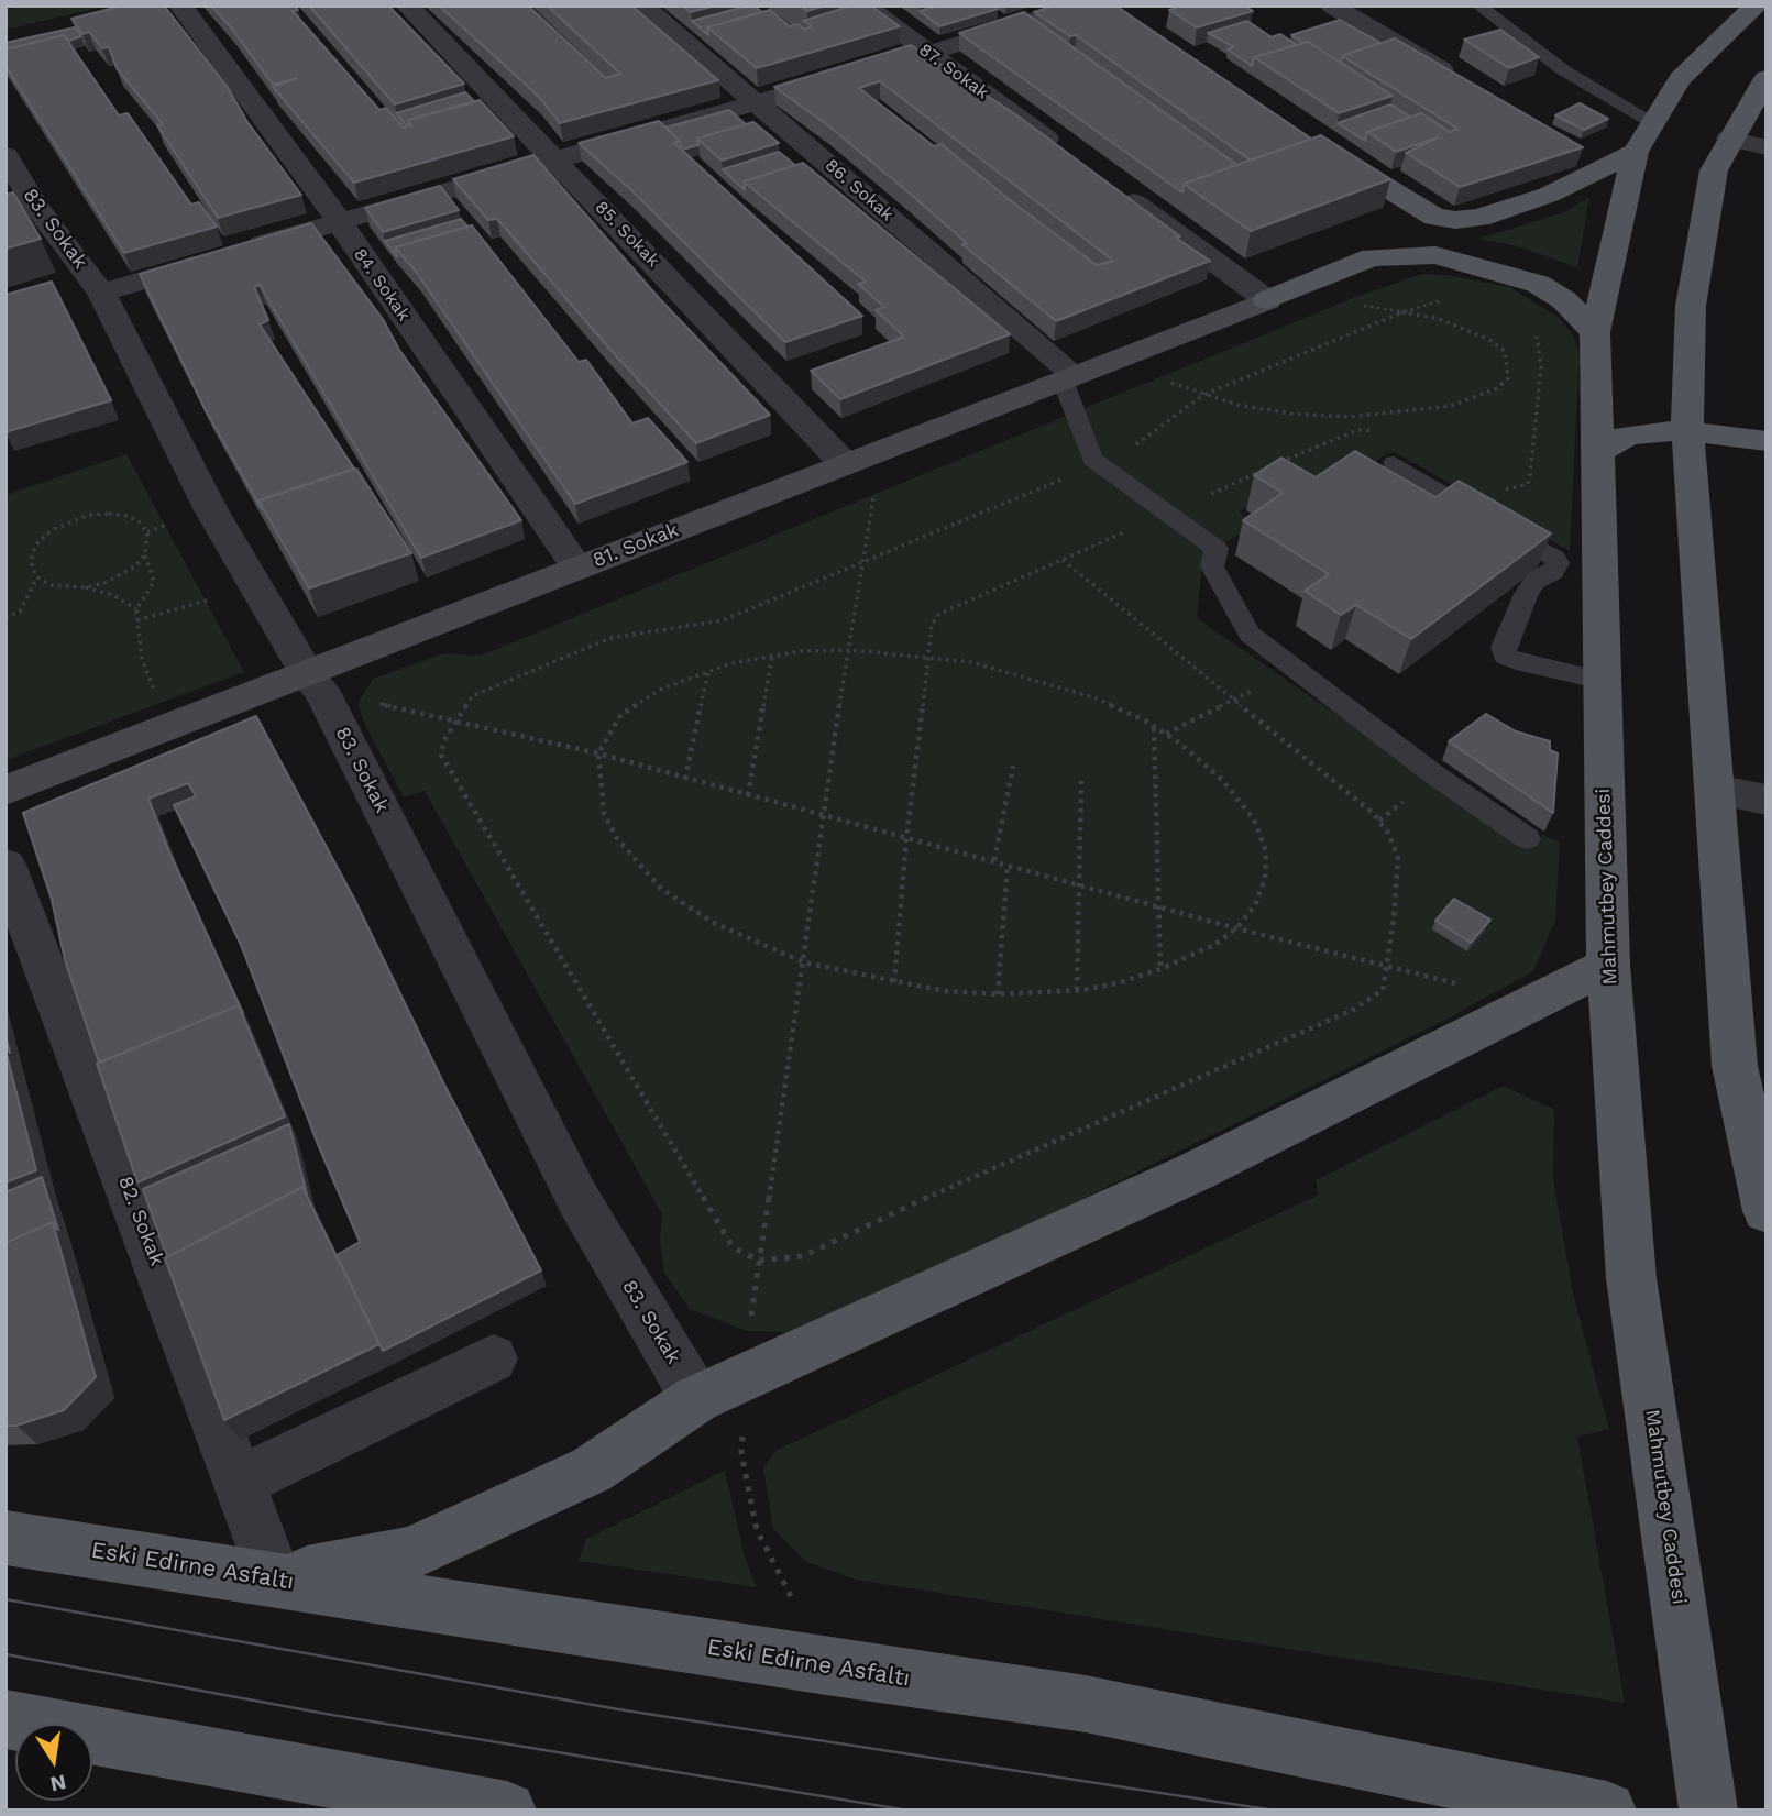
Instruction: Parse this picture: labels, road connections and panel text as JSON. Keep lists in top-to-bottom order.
{
  "streets": {
    "main road": ["Mahmutbey Caddesi", "Eski Edirne Asfaltı"],
    "street": [
      "87. Sokak",
      "86. Sokak",
      "83. Sokak",
      "85. Sokak",
      "84. Sokak",
      "81. Sokak",
      "82. Sokak"
    ]
  },
  "crossings": [
    ["86. Sokak", "81. Sokak"],
    ["83. Sokak", "81. Sokak"],
    ["85. Sokak", "81. Sokak"],
    ["84. Sokak", "81. Sokak"],
    ["82. Sokak", "Eski Edirne Asfaltı"]
  ],
  "north": "bottom"
}
